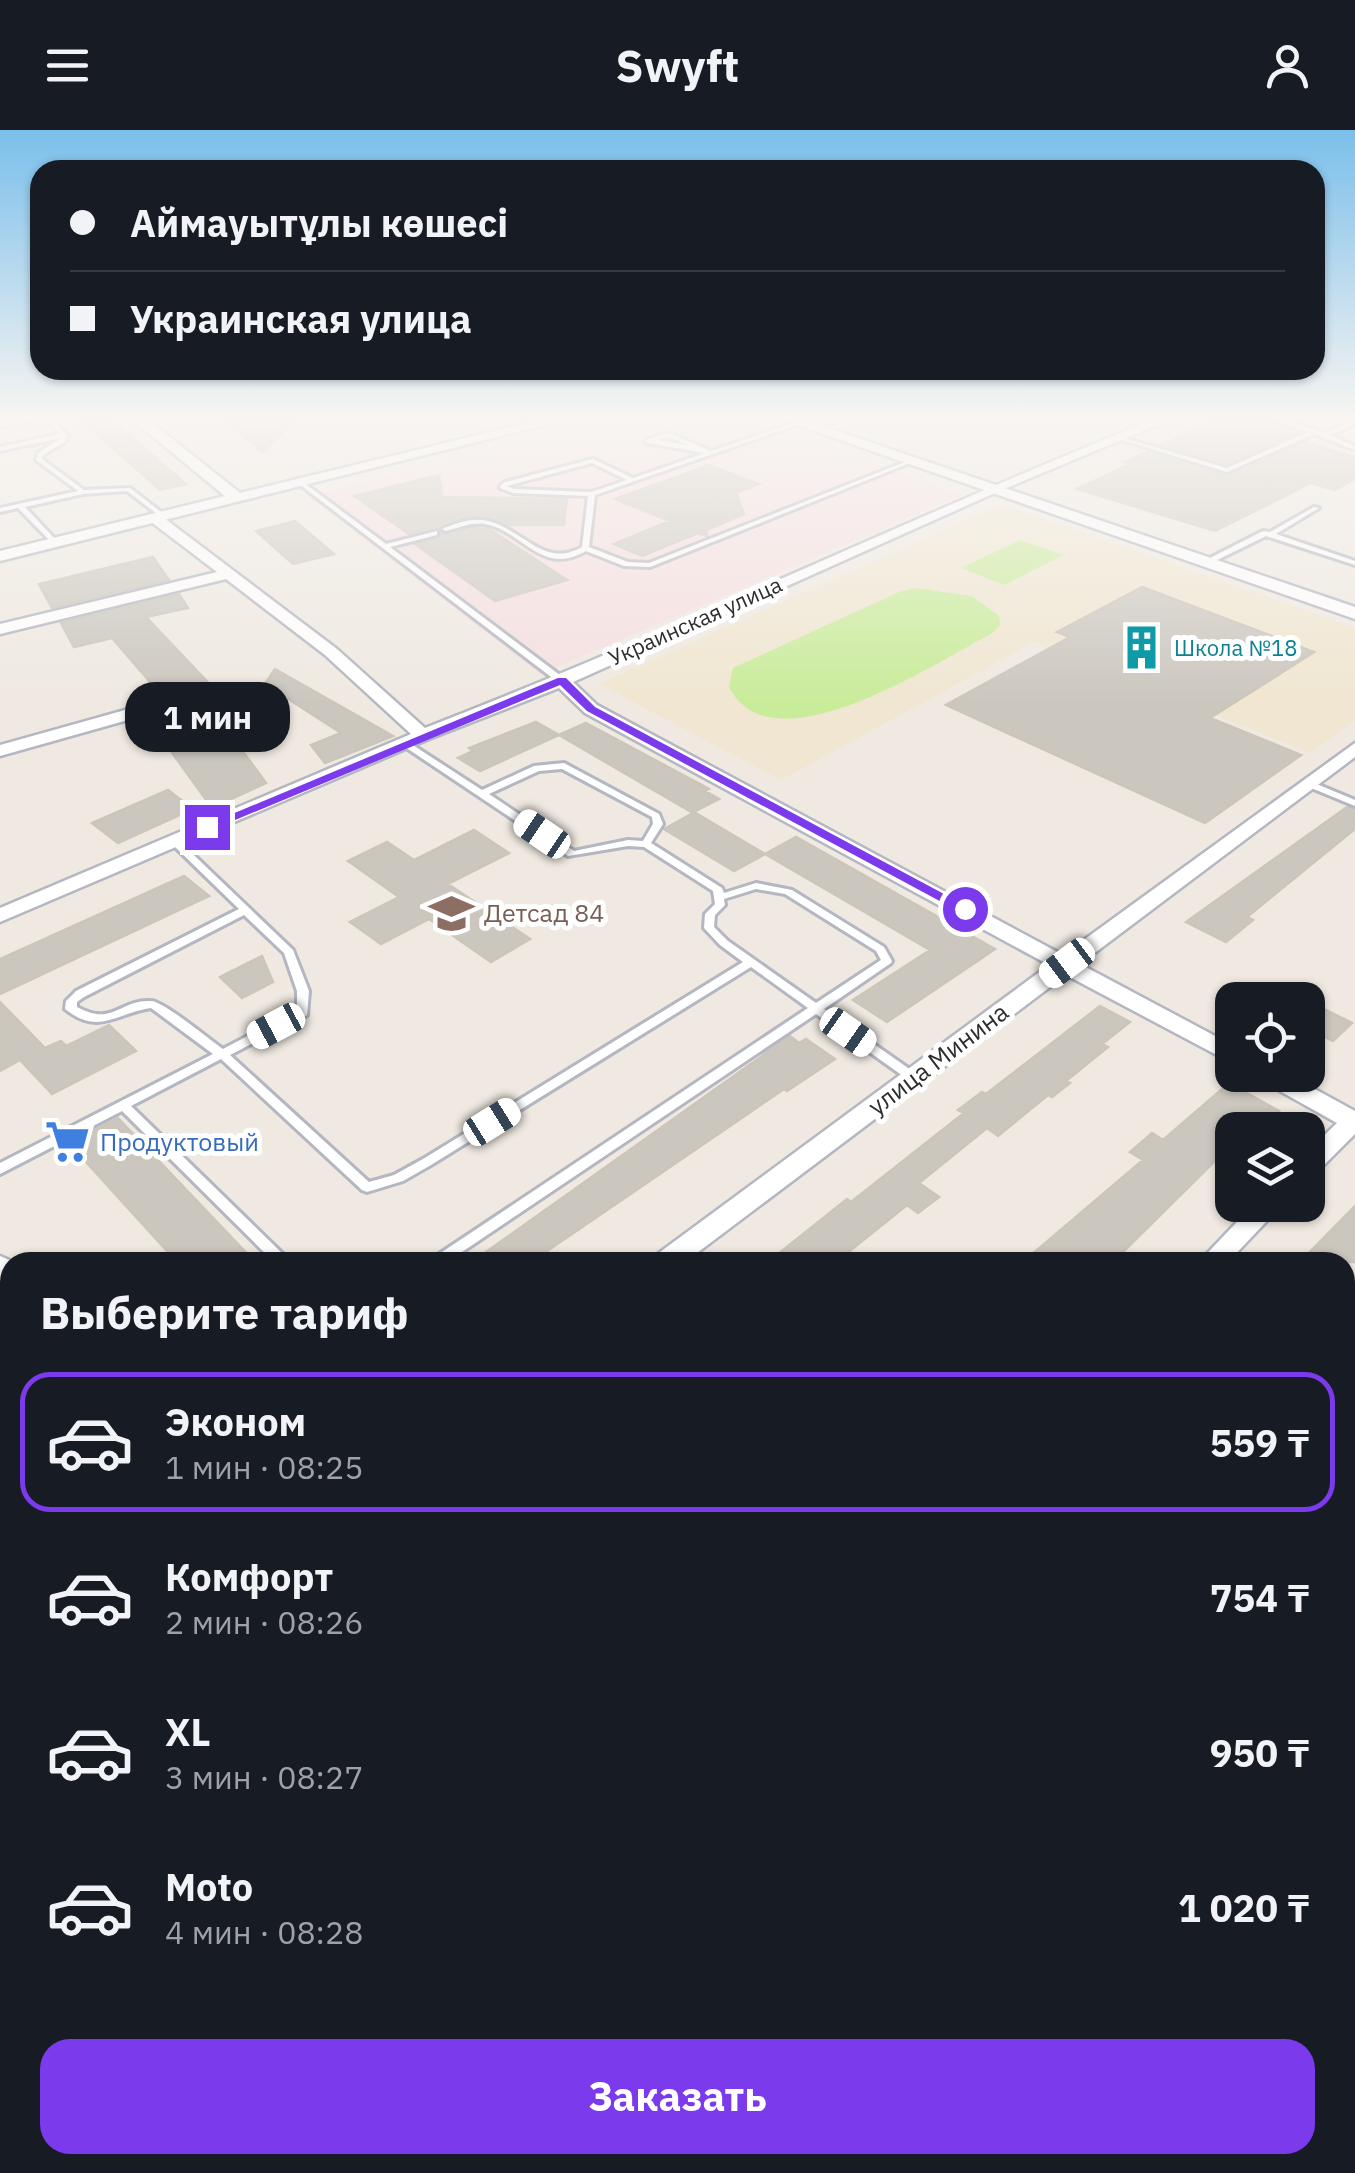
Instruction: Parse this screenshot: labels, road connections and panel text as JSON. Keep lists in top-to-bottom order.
{
  "streets": {
    "street": ["Украинская улица", "улица Минина"]
  },
  "places": {
    "building": ["Школа №18"],
    "school or university": ["Детсад 84"],
    "supermarket": ["Продуктовый"]
  },
  "page": {
    "header": "Swyft",
    "banner": ["Аймауытұлы көшесі", "Украинская улица"],
    "bubble": "1 мин",
    "heading": "Выберите тариф",
    "list": [
      {
        "name": "Эконом",
        "note": "1 мин · 08:25",
        "value": "559 ₸"
      },
      {
        "name": "Комфорт",
        "note": "2 мин · 08:26",
        "value": "754 ₸"
      },
      {
        "name": "XL",
        "note": "3 мин · 08:27",
        "value": "950 ₸"
      },
      {
        "name": "Moto",
        "note": "4 мин · 08:28",
        "value": "1 020 ₸"
      }
    ],
    "buttons": "Заказать"
  }
}
